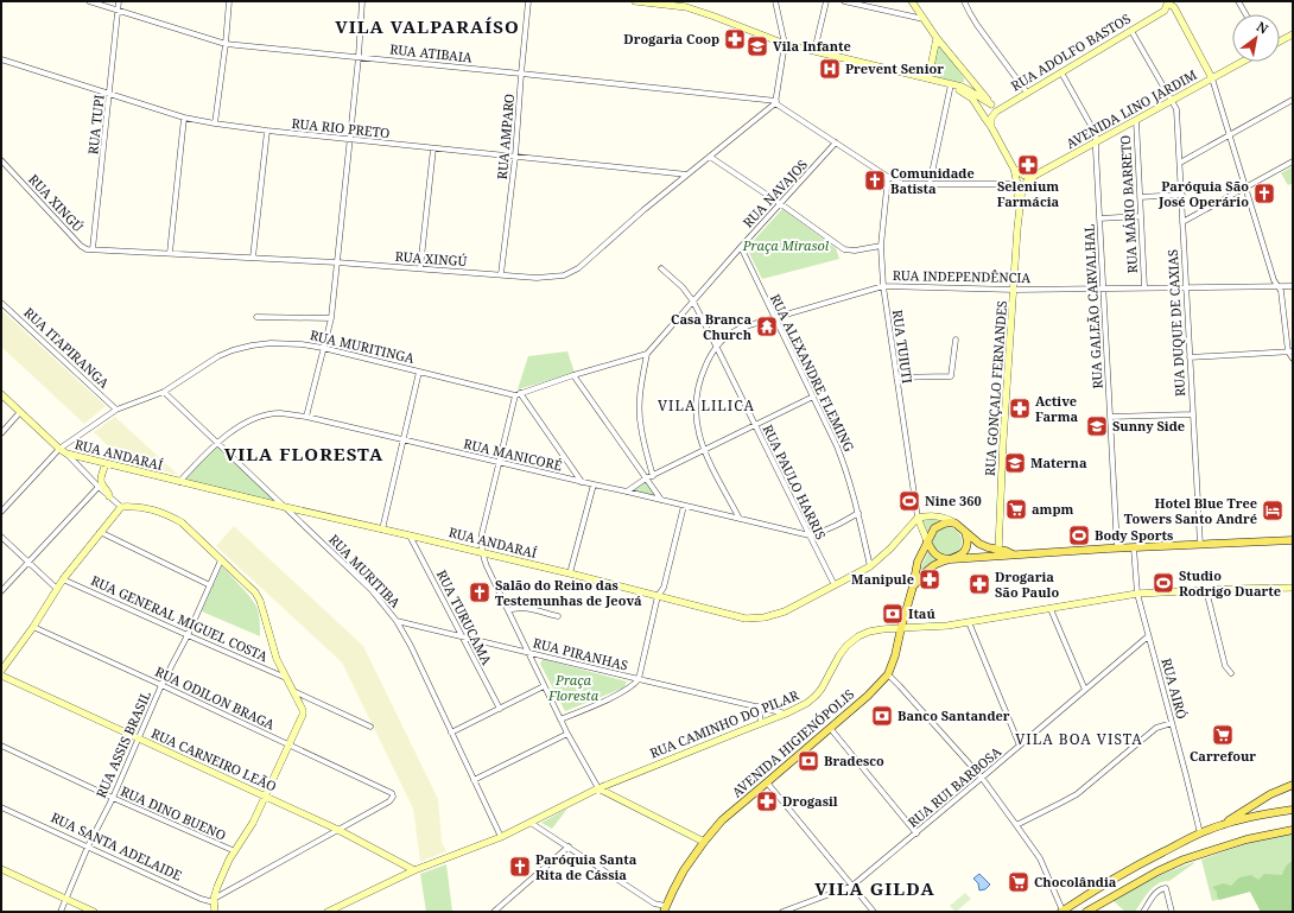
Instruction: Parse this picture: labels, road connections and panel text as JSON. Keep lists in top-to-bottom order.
{
  "streets": {
    "main road": ["AVENIDA HIGIENÓPOLIS"],
    "street": [
      "RUA ADOLFO BASTOS",
      "RUA ATIBAIA",
      "AVENIDA LINO JARDIM",
      "RUA TUPI",
      "RUA RIO PRETO",
      "RUA AMPARO",
      "RUA NAVAJOS",
      "RUA XINGÚ",
      "RUA MÁRIO BARRETO",
      "RUA INDEPENDÊNCIA",
      "RUA GALEÃO CARVALHAL",
      "RUA DUQUE DE CAXIAS",
      "RUA MURITINGA",
      "RUA TUIUTI",
      "RUA ITAPIRANGA",
      "RUA ALEXANDRE FLEMING",
      "RUA GONÇALO FERNANDES",
      "RUA ANDARAÍ",
      "RUA MANICORÉ",
      "RUA PAULO HARRIS",
      "RUA MURITIBA",
      "RUA TURUCAMA",
      "RUA GENERAL MIGUEL COSTA",
      "RUA PIRANHAS",
      "RUA AIRÓ",
      "RUA ODILON BRAGA",
      "RUA CAMINHO DO PILAR",
      "RUA ASSIS BRASIL",
      "RUA CARNEIRO LEÃO",
      "RUA RUI BARBOSA",
      "RUA DINO BUENO",
      "RUA SANTA ADELAIDE"
    ]
  },
  "crossings": [
    ["RUA ADOLFO BASTOS", "RUA GALEÃO CARVALHAL"],
    ["RUA ADOLFO BASTOS", "RUA DUQUE DE CAXIAS"],
    ["RUA ATIBAIA", "RUA TUPI"],
    ["RUA ATIBAIA", "RUA AMPARO"],
    ["RUA ATIBAIA", "RUA XINGÚ"],
    ["AVENIDA LINO JARDIM", "RUA MÁRIO BARRETO"],
    ["AVENIDA LINO JARDIM", "RUA GALEÃO CARVALHAL"],
    ["AVENIDA LINO JARDIM", "RUA DUQUE DE CAXIAS"],
    ["AVENIDA LINO JARDIM", "RUA GONÇALO FERNANDES"],
    ["RUA TUPI", "RUA RIO PRETO"],
    ["RUA TUPI", "RUA XINGÚ"],
    ["RUA RIO PRETO", "RUA AMPARO"],
    ["RUA RIO PRETO", "RUA XINGÚ"],
    ["RUA AMPARO", "RUA XINGÚ"],
    ["RUA NAVAJOS", "RUA ALEXANDRE FLEMING"],
    ["RUA NAVAJOS", "RUA PAULO HARRIS"],
    ["RUA MÁRIO BARRETO", "RUA INDEPENDÊNCIA"],
    ["RUA INDEPENDÊNCIA", "RUA GALEÃO CARVALHAL"],
    ["RUA INDEPENDÊNCIA", "RUA DUQUE DE CAXIAS"],
    ["RUA INDEPENDÊNCIA", "RUA TUIUTI"],
    ["RUA INDEPENDÊNCIA", "RUA ALEXANDRE FLEMING"],
    ["RUA INDEPENDÊNCIA", "RUA GONÇALO FERNANDES"],
    ["RUA INDEPENDÊNCIA", "RUA MANICORÉ"],
    ["RUA INDEPENDÊNCIA", "RUA PAULO HARRIS"],
    ["RUA MURITINGA", "RUA ITAPIRANGA"],
    ["RUA MURITINGA", "RUA ANDARAÍ"],
    ["RUA MURITINGA", "RUA MURITIBA"],
    ["RUA TUIUTI", "RUA ANDARAÍ"],
    ["RUA ALEXANDRE FLEMING", "RUA ANDARAÍ"],
    ["RUA ANDARAÍ", "RUA MANICORÉ"],
    ["RUA ANDARAÍ", "RUA PAULO HARRIS"],
    ["RUA ANDARAÍ", "RUA MURITIBA"],
    ["RUA ANDARAÍ", "RUA TURUCAMA"],
    ["RUA MANICORÉ", "RUA PAULO HARRIS"],
    ["RUA MANICORÉ", "RUA MURITIBA"],
    ["RUA MURITIBA", "RUA PIRANHAS"],
    ["RUA MURITIBA", "RUA CAMINHO DO PILAR"],
    ["RUA TURUCAMA", "RUA PIRANHAS"],
    ["RUA GENERAL MIGUEL COSTA", "RUA ASSIS BRASIL"],
    ["RUA PIRANHAS", "RUA CAMINHO DO PILAR"],
    ["RUA AIRÓ", "RUA CAMINHO DO PILAR"],
    ["RUA AIRÓ", "RUA RUI BARBOSA"],
    ["RUA ODILON BRAGA", "RUA ASSIS BRASIL"],
    ["RUA ODILON BRAGA", "RUA CARNEIRO LEÃO"],
    ["RUA CAMINHO DO PILAR", "AVENIDA HIGIENÓPOLIS"],
    ["RUA CAMINHO DO PILAR", "RUA CARNEIRO LEÃO"],
    ["RUA ASSIS BRASIL", "RUA CARNEIRO LEÃO"],
    ["RUA ASSIS BRASIL", "RUA DINO BUENO"],
    ["RUA ASSIS BRASIL", "RUA SANTA ADELAIDE"]
  ],
  "districts": [
    "VILA VALPARAÍSO",
    "VILA LILICA",
    "VILA FLORESTA",
    "VILA BOA VISTA",
    "VILA GILDA"
  ],
  "parks": ["Praça Mirasol", "Praça Floresta"],
  "places": {
    "pharmacy": [
      "Drogaria Coop",
      "Selenium Farmácia",
      "Active Farma",
      "Manipule",
      "Drogaria São Paulo",
      "Drogasil"
    ],
    "school or university": ["Vila Infante", "Sunny Side", "Materna"],
    "hospital": ["Prevent Senior"],
    "church": [
      "Comunidade Batista",
      "Paróquia São José Operário",
      "Salão do Reino das Testemunhas de Jeová",
      "Paróquia Santa Rita de Cássia"
    ],
    "temple": ["Casa Branca Church"],
    "sports": ["Nine 360", "Body Sports", "Studio Rodrigo Duarte"],
    "supermarket": ["ampm", "Carrefour", "Chocolândia"],
    "hotel": ["Hotel Blue Tree Towers Santo André"],
    "bank": ["Itaú", "Banco Santander", "Bradesco"]
  },
  "north": "top right"
}
